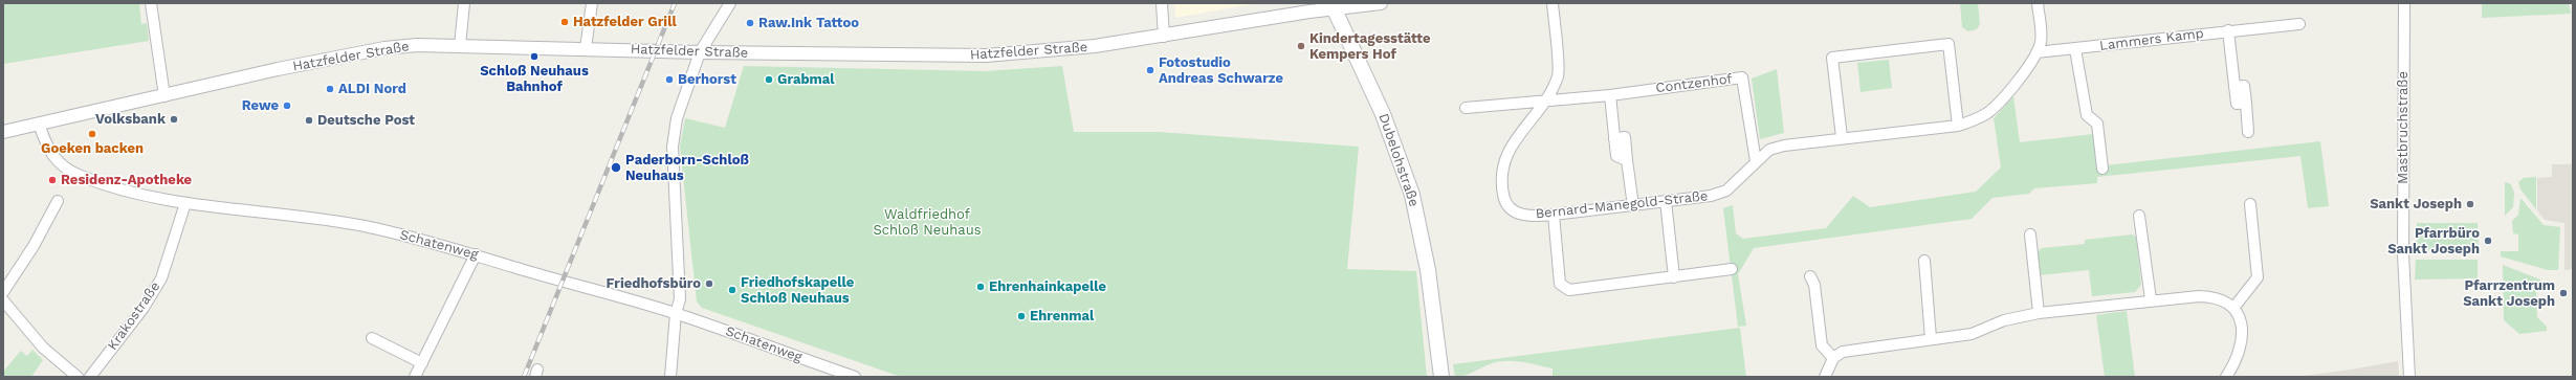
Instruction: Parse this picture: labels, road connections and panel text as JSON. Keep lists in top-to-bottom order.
{
  "streets": {
    "main road": ["Dubelohstraße"],
    "street": [
      "Lammers Kamp",
      "Hatzfelder Straße",
      "Contzenhof",
      "Mastbruchstraße",
      "Bernard-Manegold-Straße",
      "Schatenweg",
      "Krakostraße"
    ]
  },
  "crossings": [
    ["Lammers Kamp", "Bernard-Manegold-Straße"],
    ["Hatzfelder Straße", "Dubelohstraße"],
    ["Hatzfelder Straße", "Schatenweg"],
    ["Contzenhof", "Bernard-Manegold-Straße"],
    ["Schatenweg", "Krakostraße"]
  ],
  "parks": ["Waldfriedhof Schloß Neuhaus"],
  "places": [
    "Hatzfelder Grill",
    "Raw.Ink Tattoo",
    "Kindertagesstätte Kempers Hof",
    "Schloß Neuhaus Bahnhof",
    "Fotostudio Andreas Schwarze",
    "Berhorst",
    "Grabmal",
    "ALDI Nord",
    "Rewe",
    "Volksbank",
    "Deutsche Post",
    "Goeken backen",
    "Paderborn-Schloß Neuhaus",
    "Residenz-Apotheke",
    "Sankt Joseph",
    "Pfarrbüro Sankt Joseph",
    "Friedhofsbüro",
    "Ehrenhainkapelle",
    "Friedhofskapelle Schloß Neuhaus",
    "Pfarrzentrum Sankt Joseph",
    "Ehrenmal"
  ]
}
